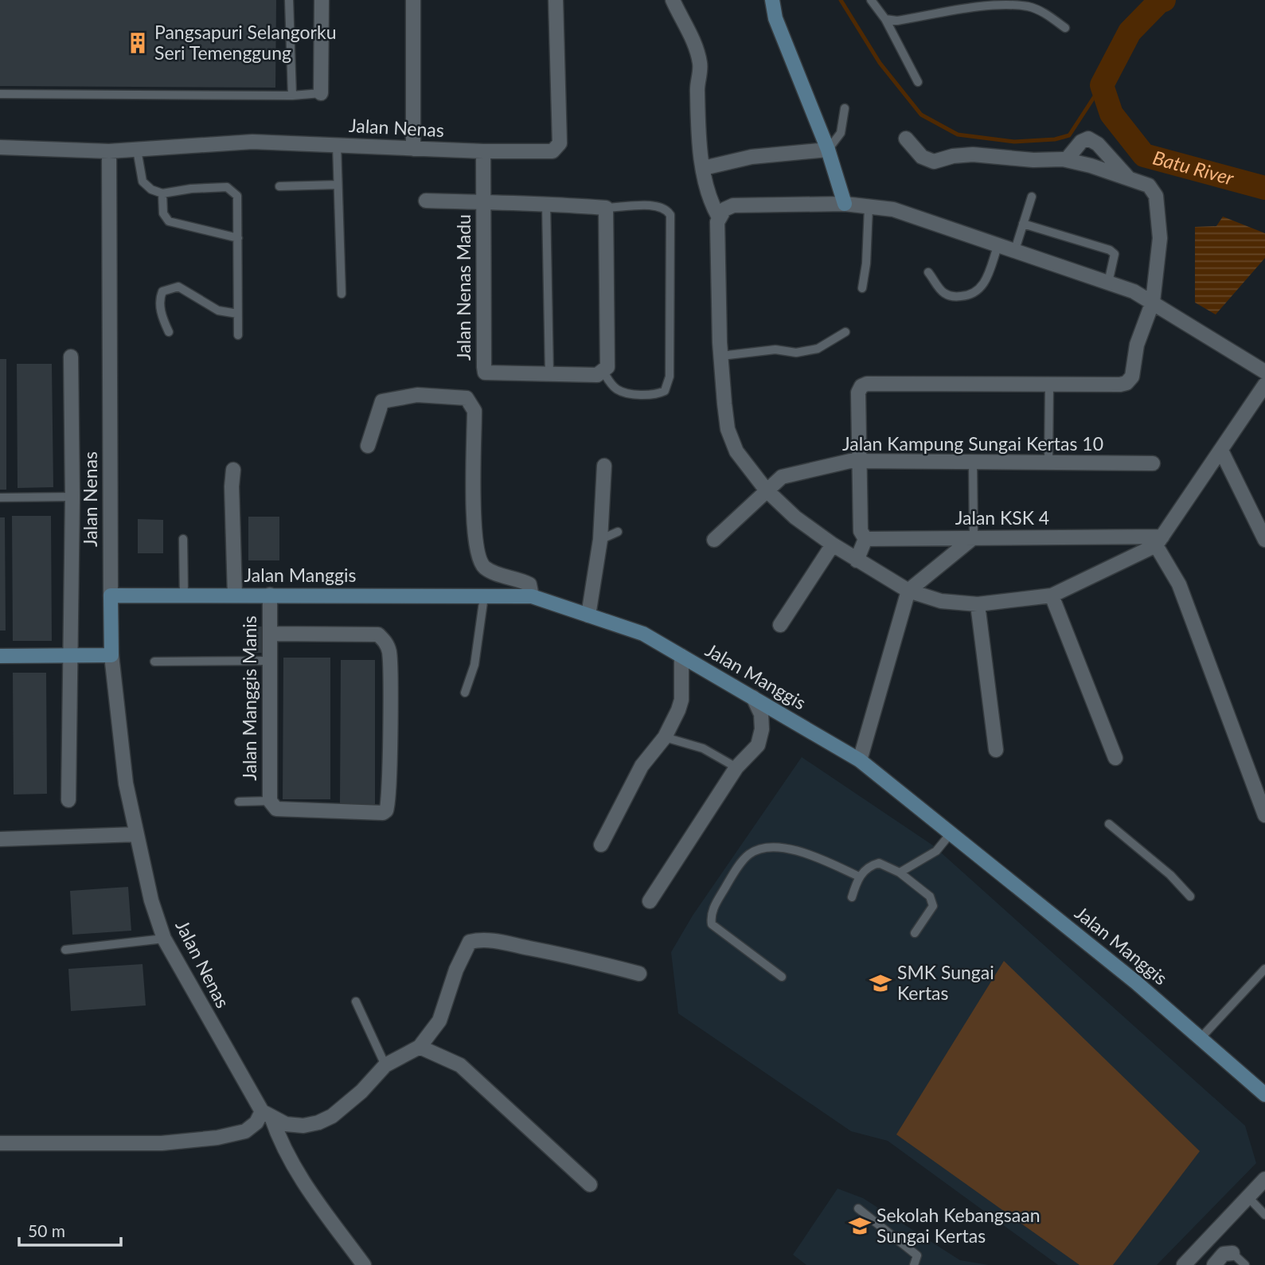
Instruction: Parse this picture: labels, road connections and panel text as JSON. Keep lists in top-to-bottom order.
{
  "streets": {
    "street": [
      "Jalan Nenas",
      "Jalan Nenas Madu",
      "Jalan Kampung Sungai Kertas 10",
      "Jalan KSK 4",
      "Jalan Manggis",
      "Jalan Manggis Manis"
    ]
  },
  "crossings": [
    ["Jalan Nenas", "Jalan Nenas Madu"],
    ["Jalan Nenas", "Jalan Manggis"],
    ["Jalan Manggis", "Jalan Manggis Manis"]
  ],
  "water": ["Batu River"],
  "places": {
    "building": ["Pangsapuri Selangorku Seri Temenggung"],
    "school or university": ["SMK Sungai Kertas", "Sekolah Kebangsaan Sungai Kertas"]
  },
  "scale_bar": "50 m"
}
